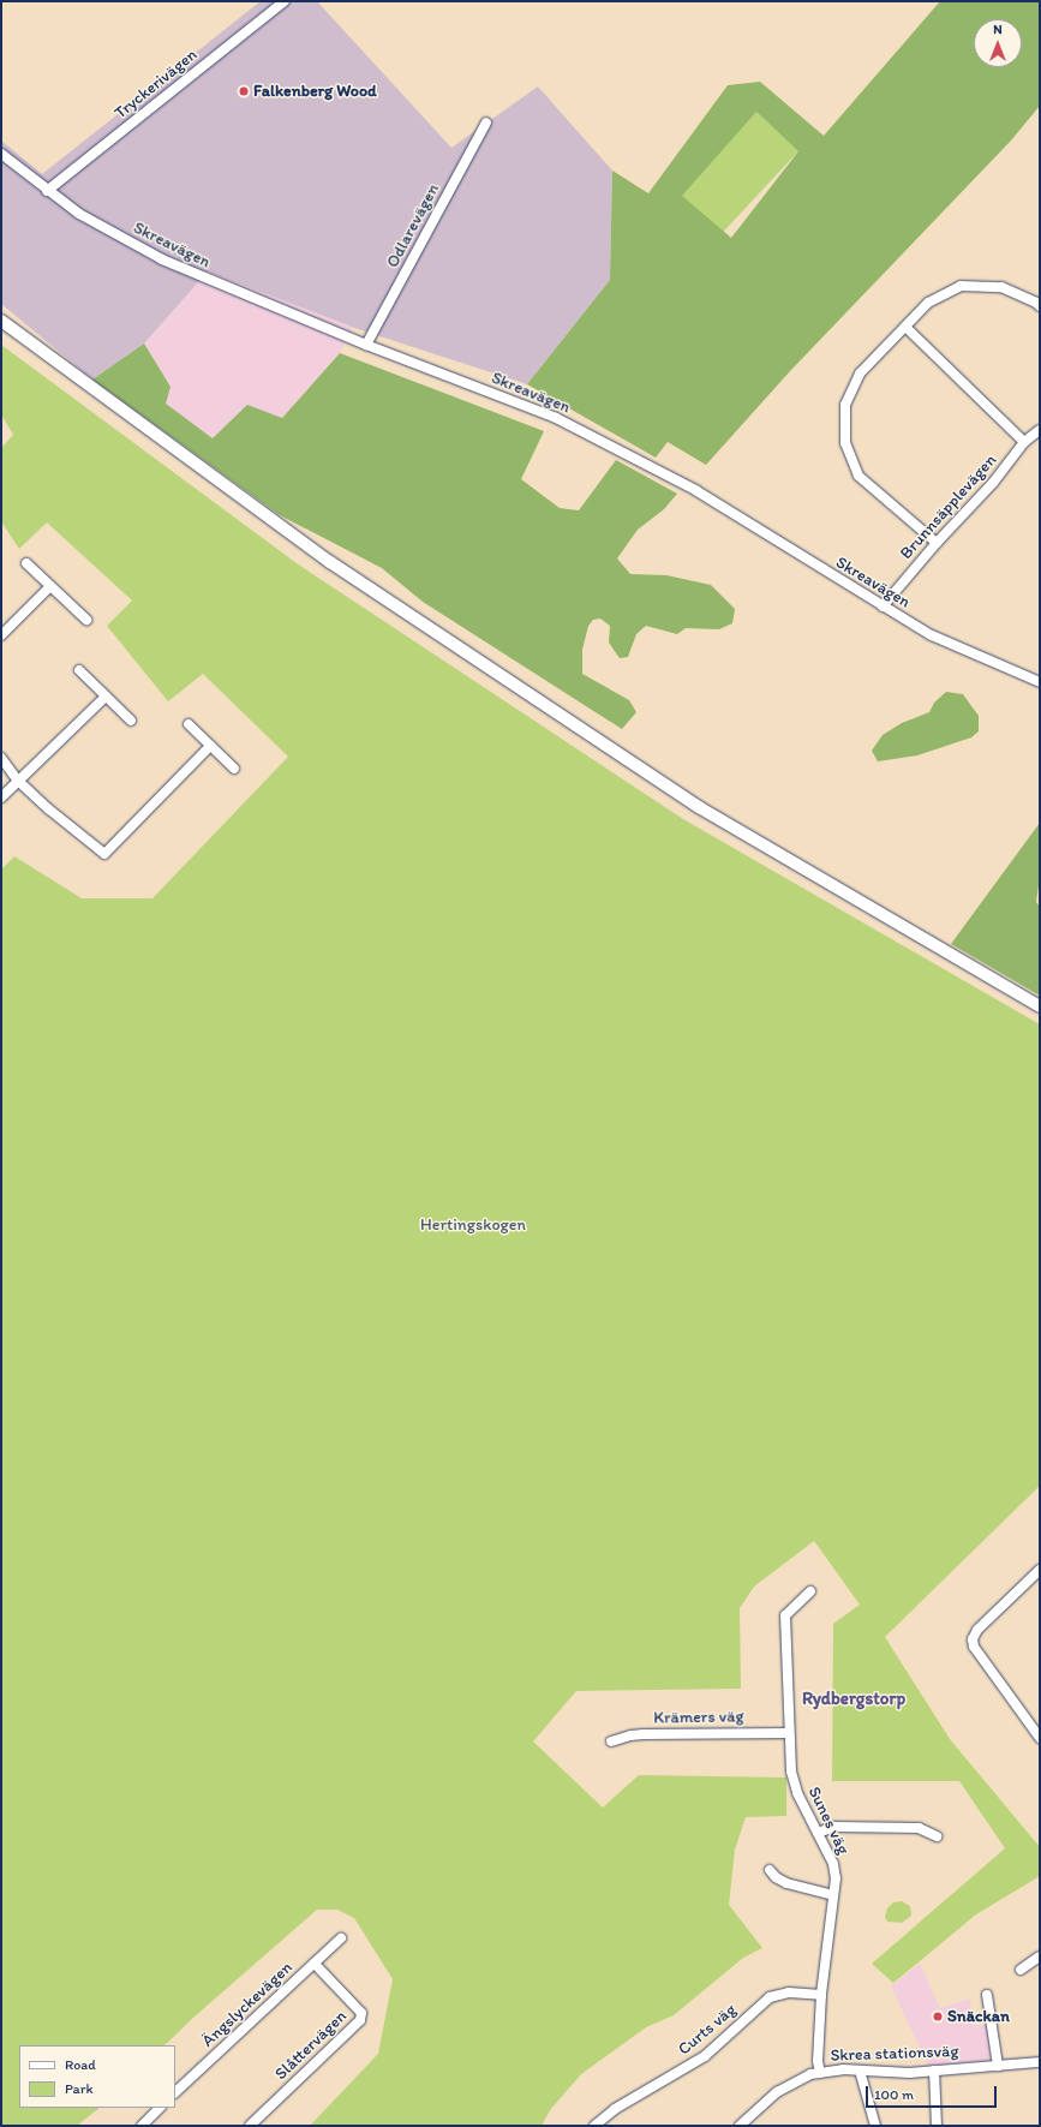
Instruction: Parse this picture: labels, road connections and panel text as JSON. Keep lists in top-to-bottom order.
{
  "streets": {
    "street": [
      "Tryckerivägen",
      "Odlarevägen",
      "Skreavägen",
      "Brunnsäpplevägen",
      "Krämers väg",
      "Sunes väg",
      "Ängslyckevägen",
      "Curts väg",
      "Slåttervägen",
      "Skrea stationsväg"
    ]
  },
  "crossings": [
    ["Tryckerivägen", "Skreavägen"],
    ["Odlarevägen", "Skreavägen"],
    ["Skreavägen", "Brunnsäpplevägen"],
    ["Krämers väg", "Sunes väg"],
    ["Sunes väg", "Curts väg"],
    ["Sunes väg", "Skrea stationsväg"],
    ["Ängslyckevägen", "Slåttervägen"]
  ],
  "districts": ["Rydbergstorp"],
  "parks": ["Hertingskogen"],
  "places": ["Falkenberg Wood", "Snäckan"],
  "legend": ["Road", "Park"],
  "scale_bar": "100 m",
  "north": "top"
}
